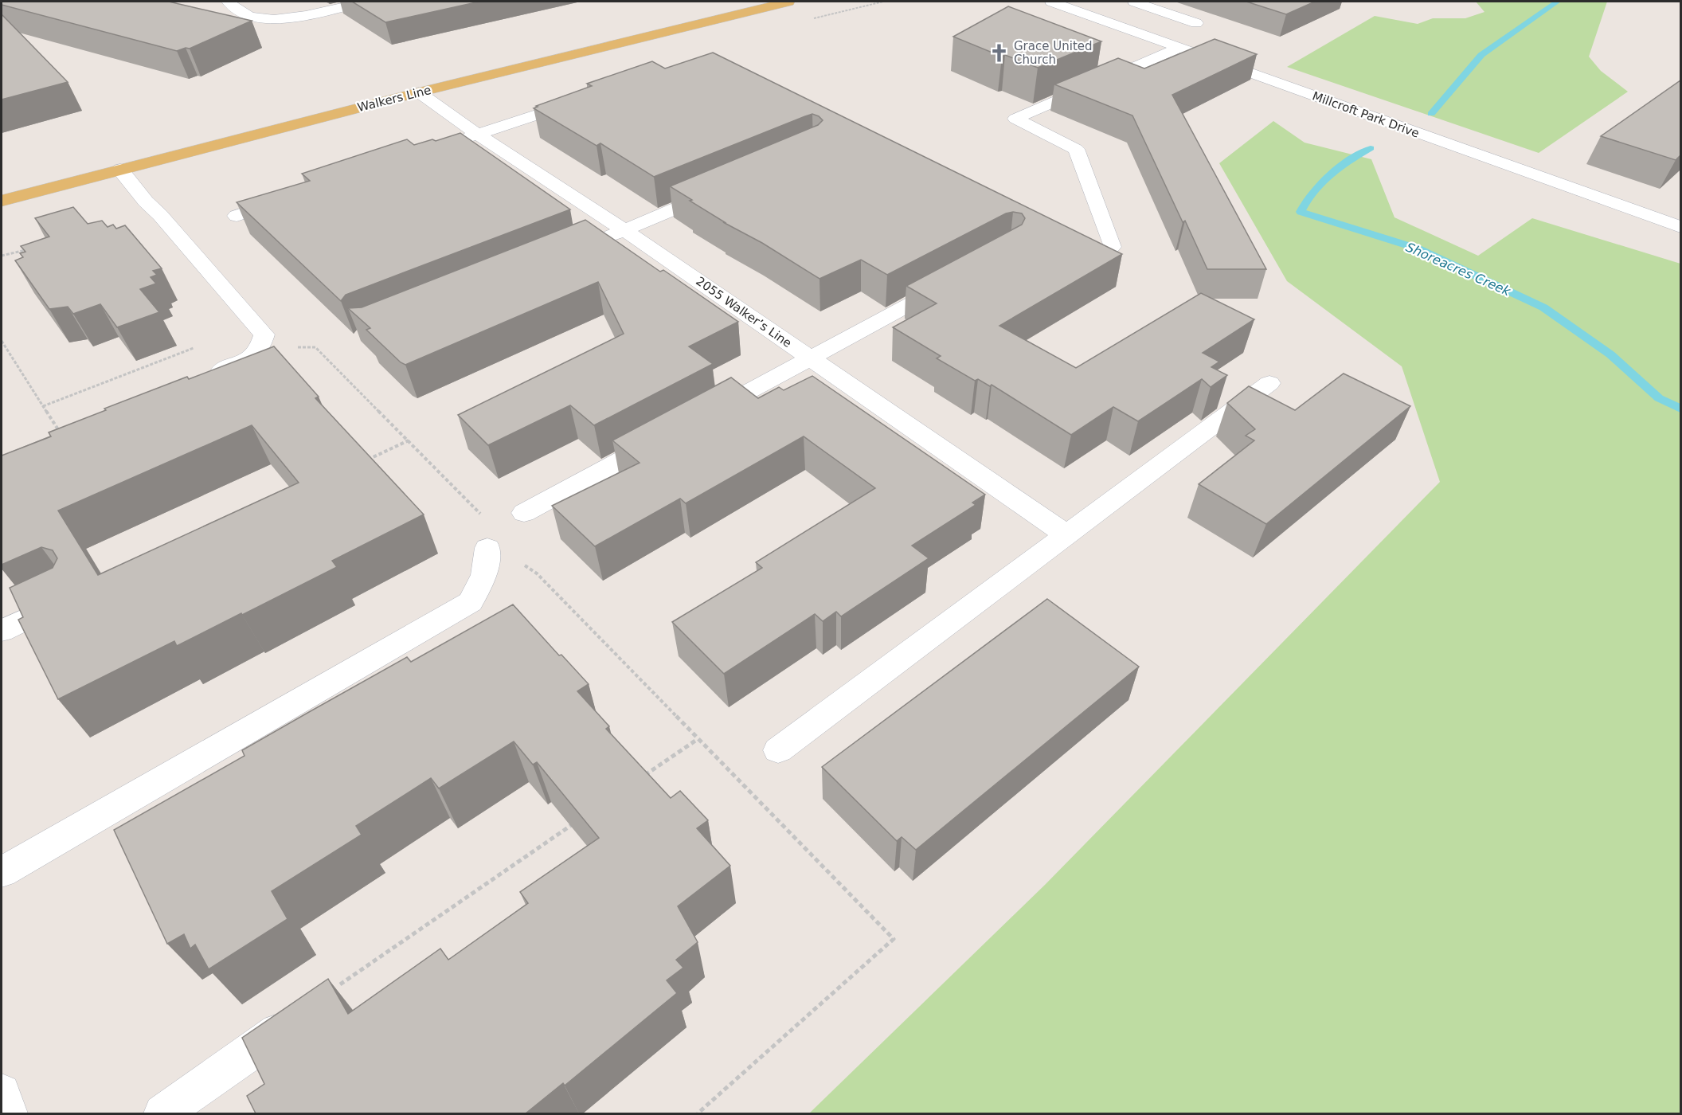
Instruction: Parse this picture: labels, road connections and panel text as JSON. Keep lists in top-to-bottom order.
{
  "streets": {
    "main road": ["Walkers Line"],
    "street": ["Millcroft Park Drive", "2055 Walker’s Line"]
  },
  "crossings": [
    ["Walkers Line", "2055 Walker’s Line"]
  ],
  "water": ["Shoreacres Creek"],
  "places": {
    "church": ["Grace United Church"]
  }
}
